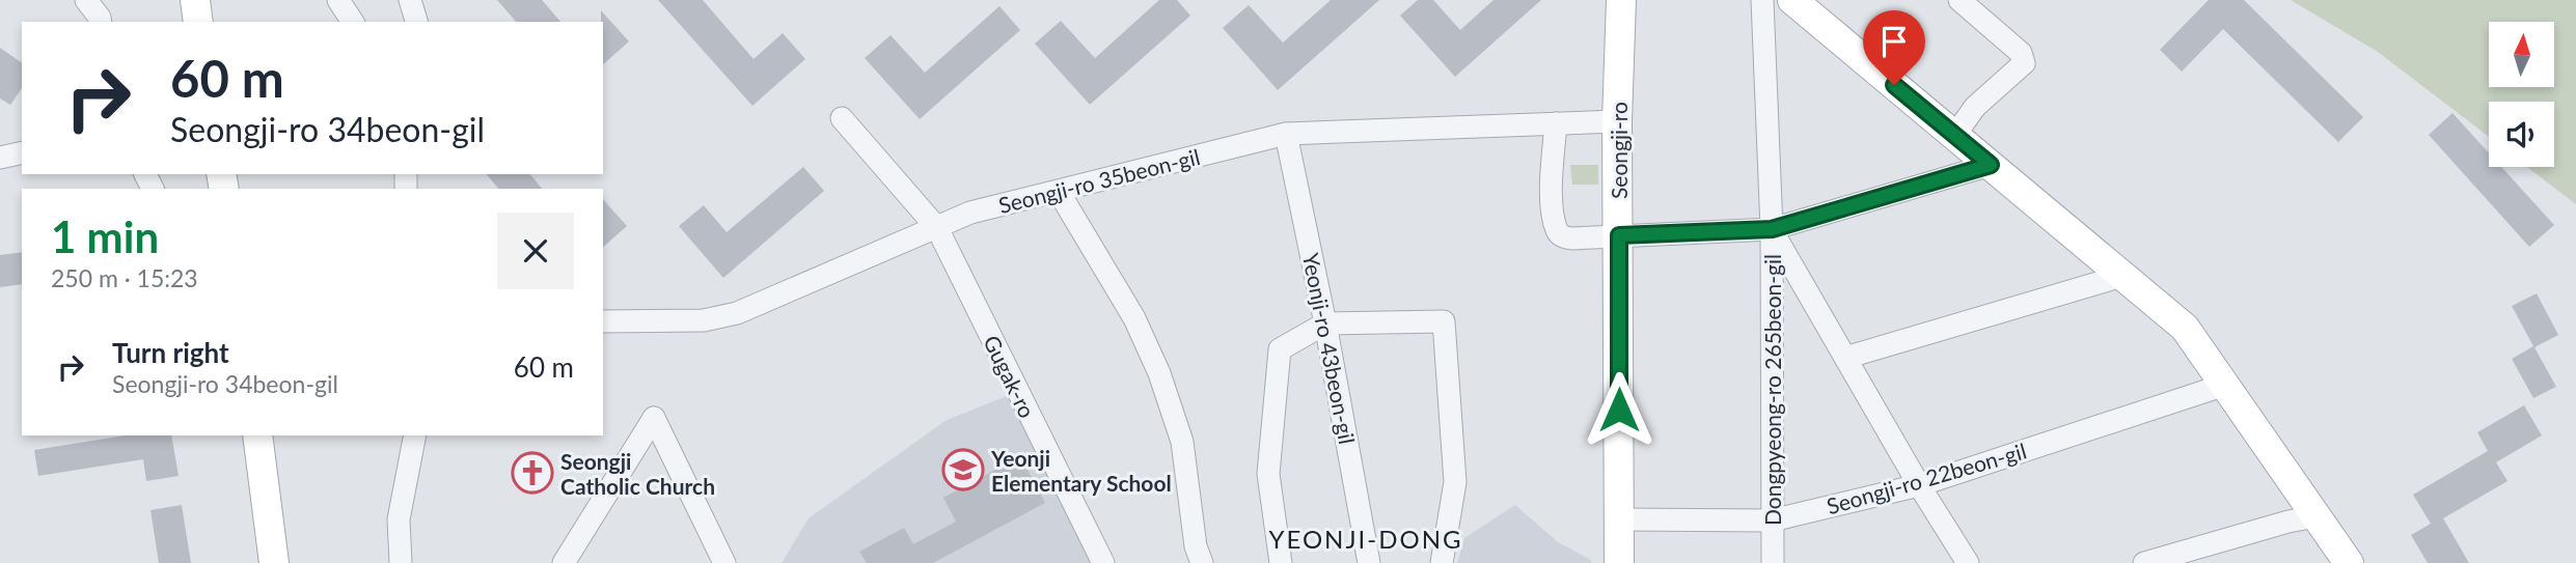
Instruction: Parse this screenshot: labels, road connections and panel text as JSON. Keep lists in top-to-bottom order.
{
  "streets": {
    "main road": ["Seongji-ro"],
    "street": [
      "Seongji-ro 35beon-gil",
      "Yeonji-ro 43beon-gil",
      "Gugak-ro",
      "Dongpyeong-ro 265beon-gil",
      "Seongji-ro 22beon-gil"
    ]
  },
  "crossings": [
    ["Seongji-ro", "Seongji-ro 35beon-gil"],
    ["Seongji-ro", "Seongji-ro 22beon-gil"],
    ["Seongji-ro 35beon-gil", "Yeonji-ro 43beon-gil"],
    ["Seongji-ro 35beon-gil", "Gugak-ro"],
    ["Dongpyeong-ro 265beon-gil", "Seongji-ro 22beon-gil"]
  ],
  "districts": ["YEONJI-DONG"],
  "places": {
    "school or university": ["Yeonji Elementary School"],
    "church": ["Seongji Catholic Church"]
  },
  "north": "top",
  "page": {
    "turn": ["60 m", "Seongji-ro 34beon-gil"],
    "heading": ["1 min", "250 m · 15:23"],
    "list": [
      {
        "name": "Turn right",
        "note": "Seongji-ro 34beon-gil",
        "value": "60 m"
      }
    ]
  }
}
